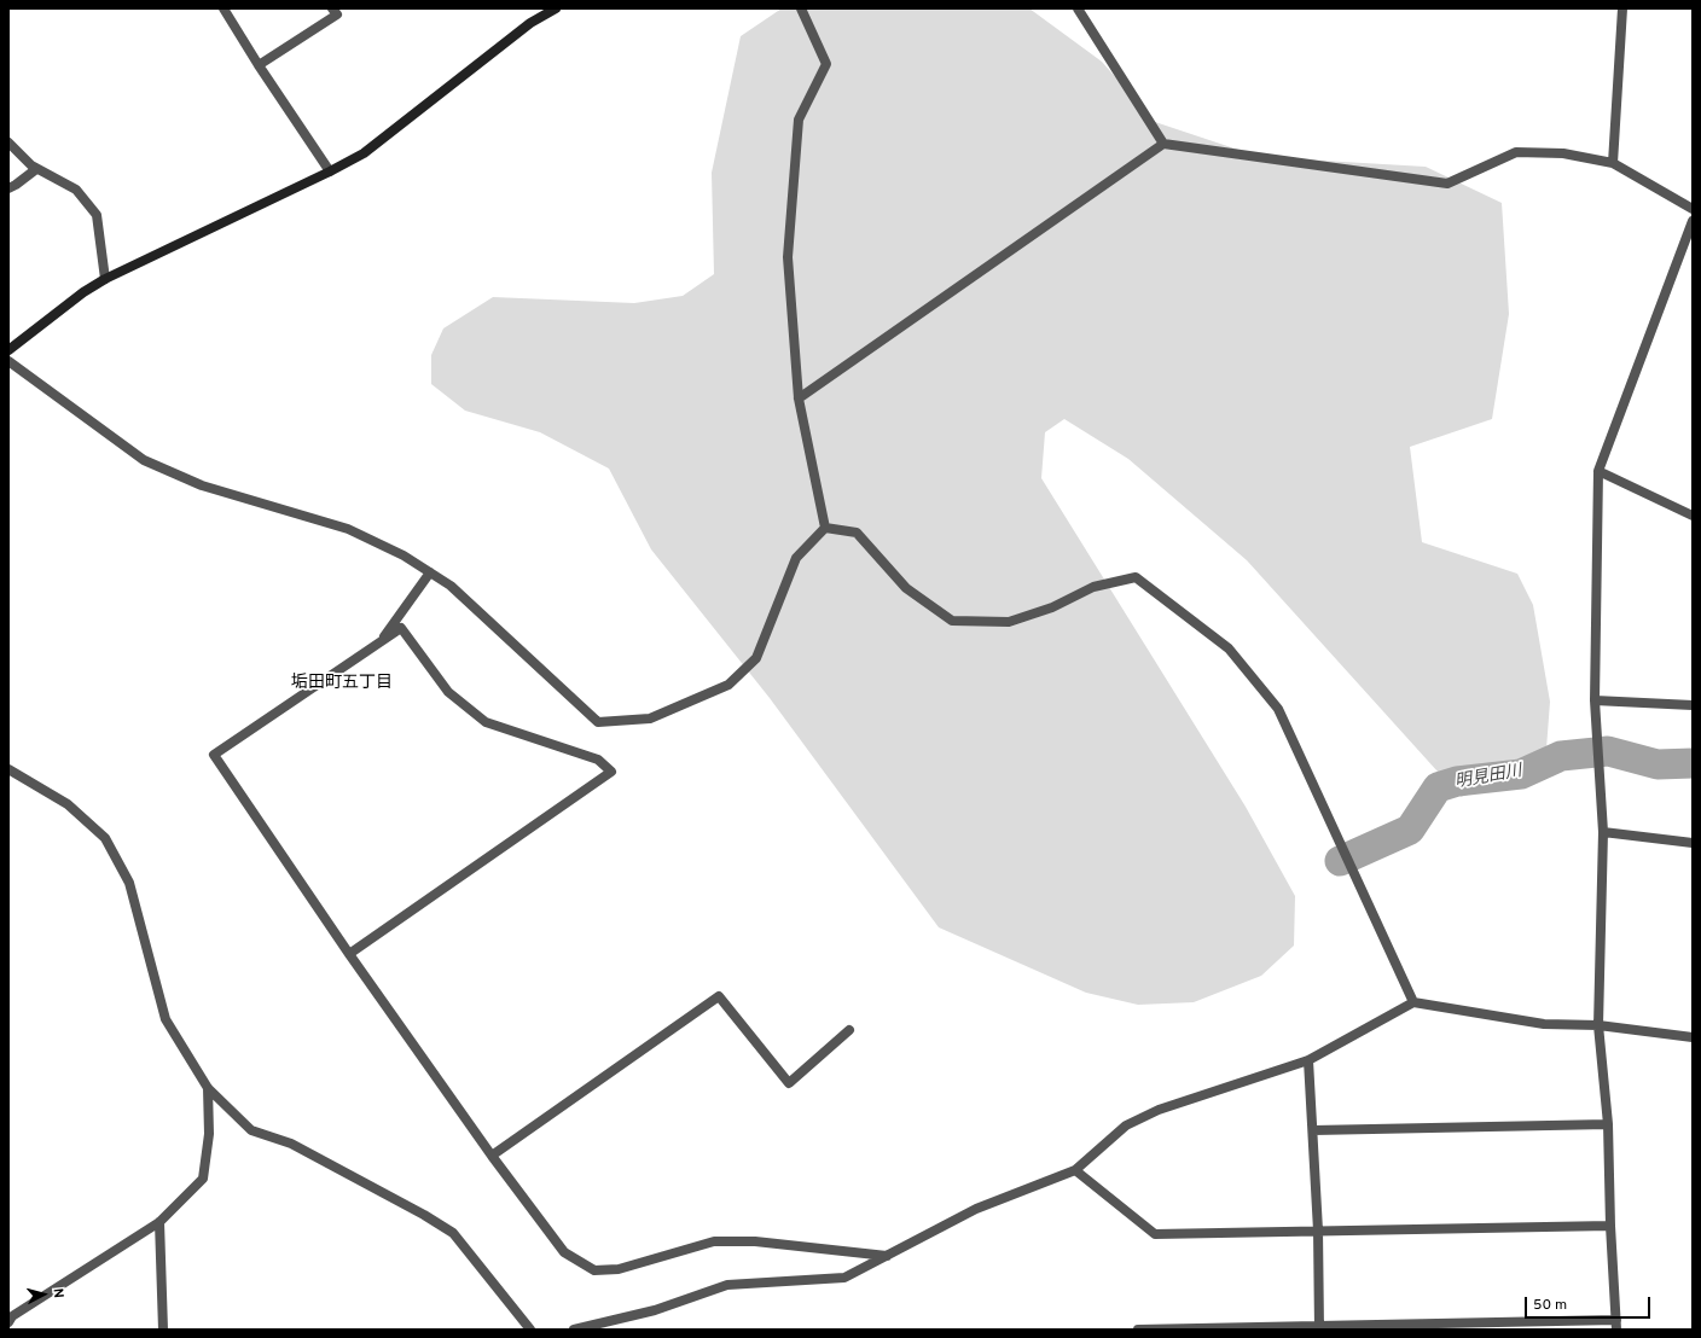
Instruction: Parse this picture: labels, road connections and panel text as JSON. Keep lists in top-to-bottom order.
{
  "districts": ["垢田町五丁目"],
  "water": ["明見田川"],
  "scale_bar": "50 m",
  "north": "right"
}
